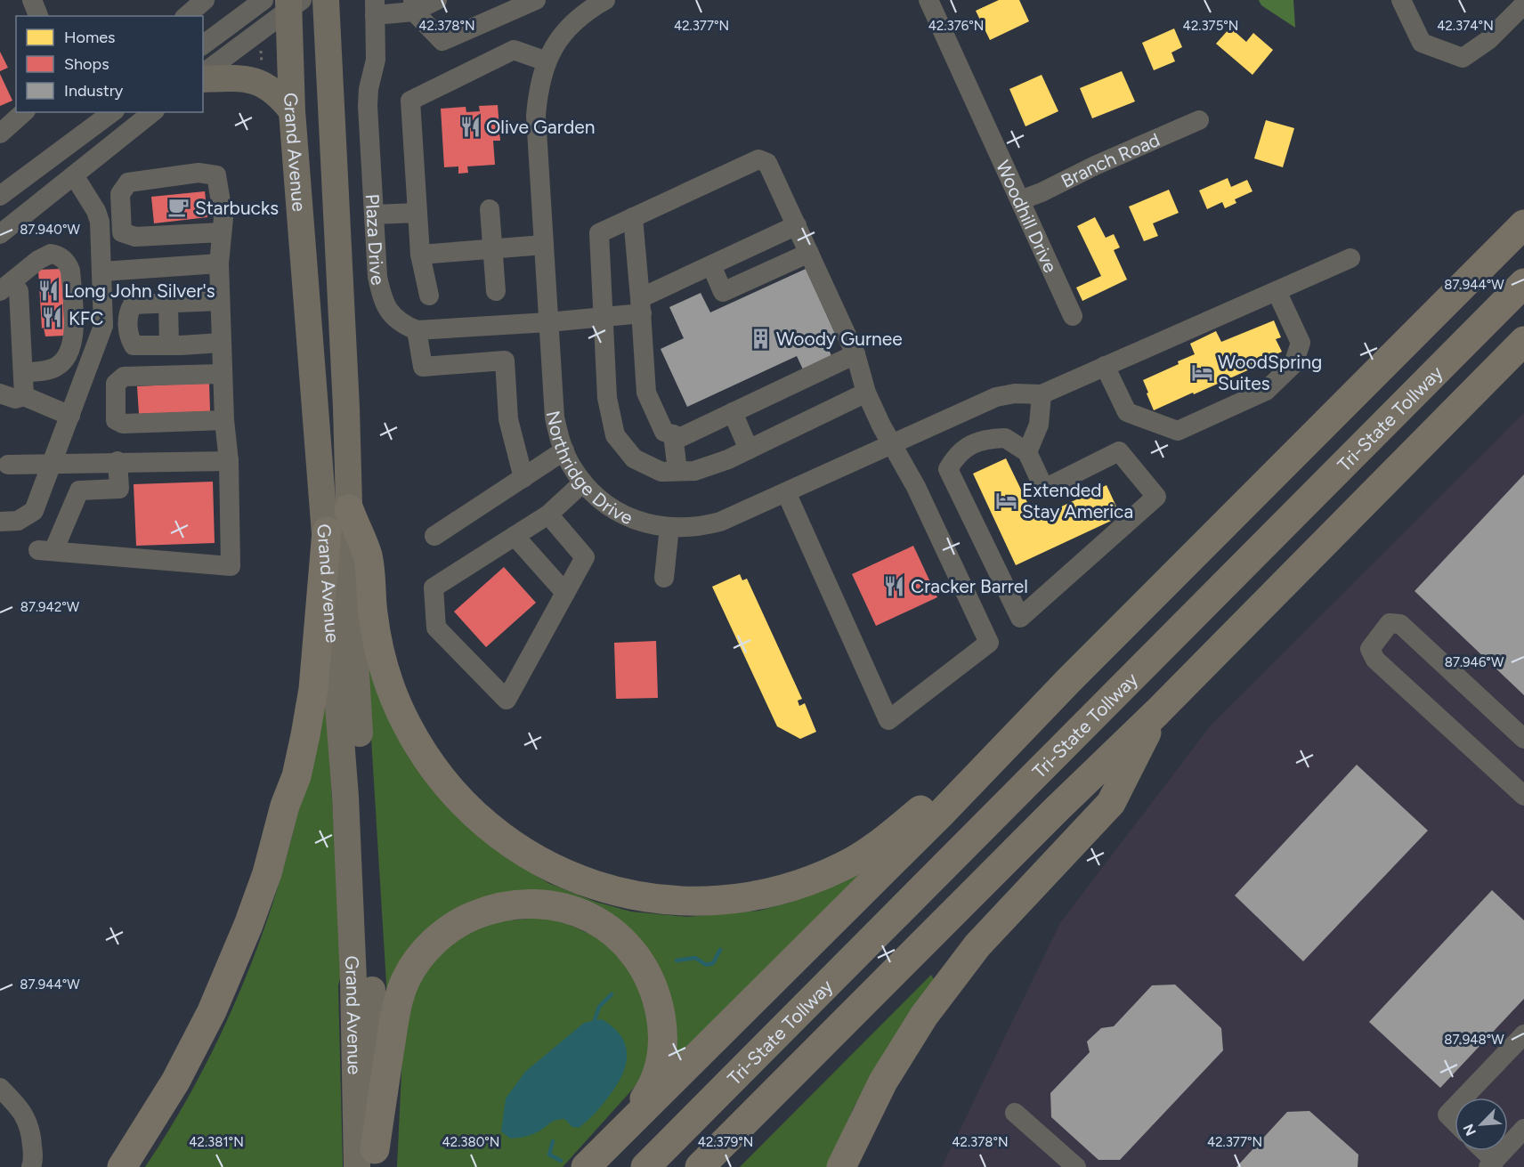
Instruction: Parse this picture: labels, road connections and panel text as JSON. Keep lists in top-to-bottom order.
{
  "streets": {
    "highway": ["Tri-State Tollway"],
    "main road": ["Grand Avenue"],
    "street": [
      "Branch Road",
      "Woodhill Drive",
      "Plaza Drive",
      "Northridge Drive"
    ]
  },
  "crossings": [
    ["Branch Road", "Woodhill Drive"]
  ],
  "places": {
    "restaurant": [
      "Olive Garden",
      "Long John Silver's",
      "KFC",
      "Cracker Barrel"
    ],
    "cafe": ["Starbucks"],
    "building": ["Woody Gurnee"],
    "hotel": ["WoodSpring Suites", "Extended Stay America"]
  },
  "legend": ["Homes", "Shops", "Industry"],
  "north": "bottom left",
  "coordinates": [
    "42.378°N",
    "42.377°N",
    "42.376°N",
    "42.374°N",
    "42.375°N",
    "87.940°W",
    "87.944°W",
    "87.942°W",
    "87.946°W",
    "87.948°W",
    "42.381°N",
    "42.380°N",
    "42.379°N"
  ]
}
